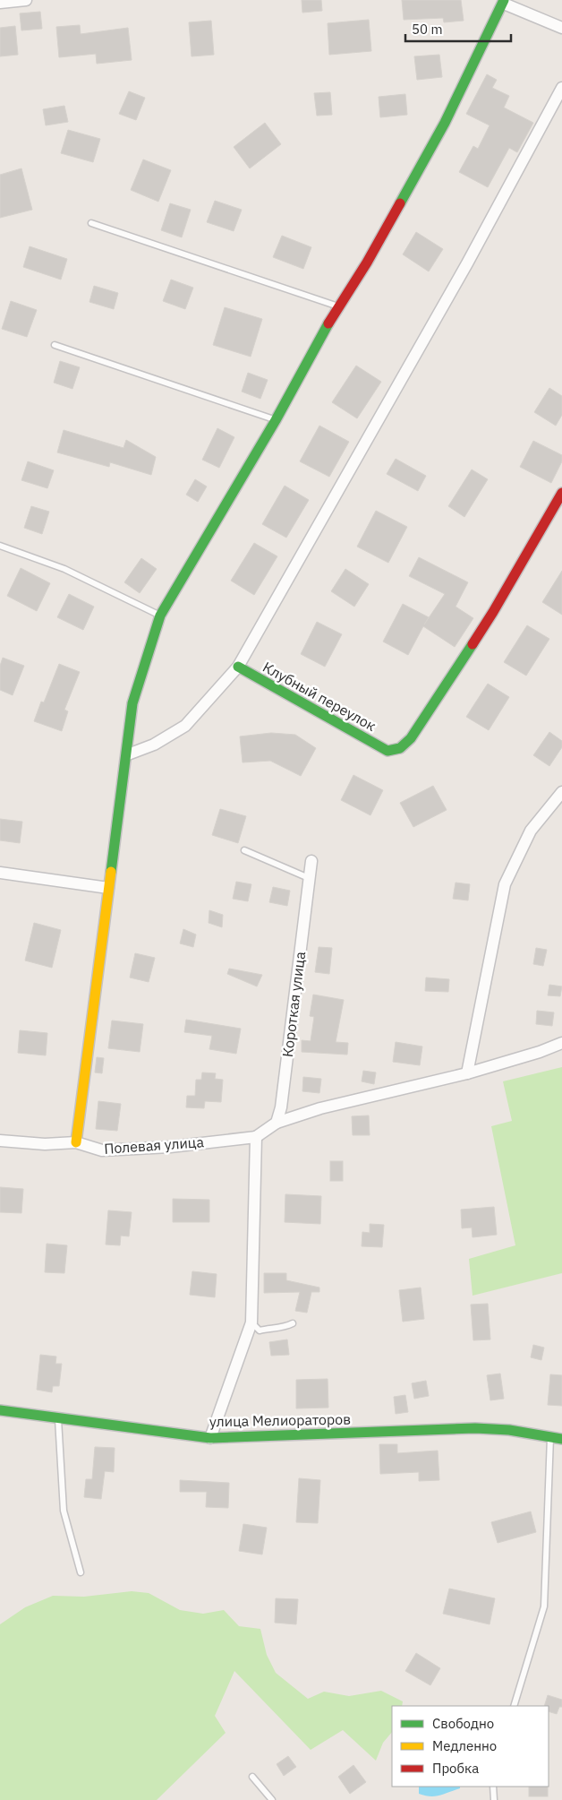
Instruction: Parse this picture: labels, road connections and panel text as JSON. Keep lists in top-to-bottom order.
{
  "streets": {
    "street": [
      "Клубный переулок",
      "Короткая улица",
      "Полевая улица",
      "улица Мелиораторов"
    ]
  },
  "legend": ["Свободно", "Медленно", "Пробка"],
  "scale_bar": "50 m"
}
